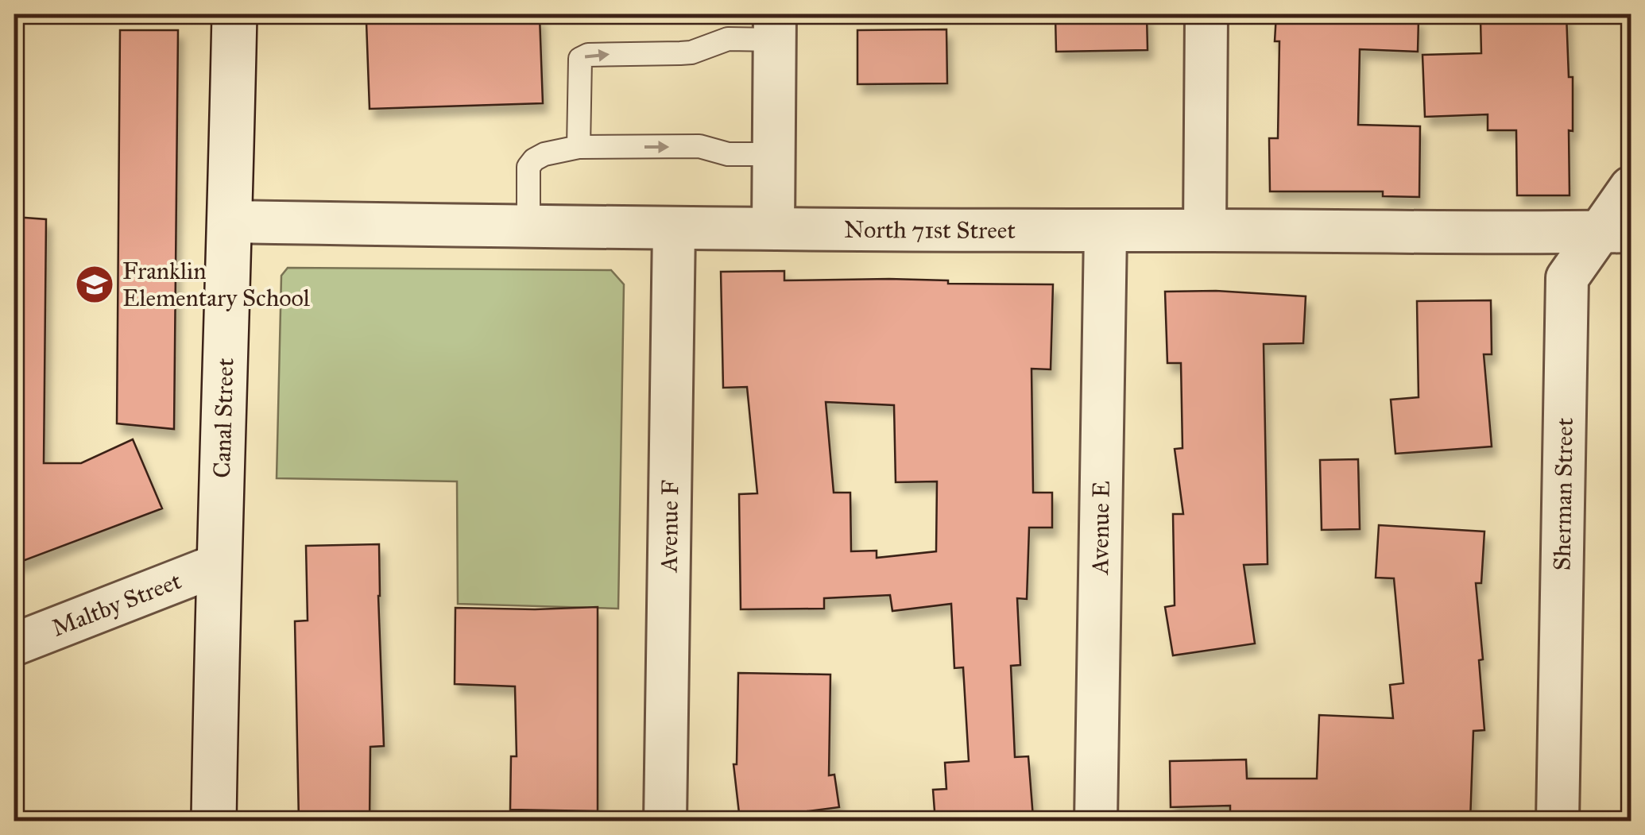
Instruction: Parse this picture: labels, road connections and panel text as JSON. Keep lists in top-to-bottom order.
{
  "streets": {
    "street": [
      "North 71st Street",
      "Canal Street",
      "Sherman Street",
      "Avenue F",
      "Avenue E",
      "Maltby Street"
    ]
  },
  "crossings": [
    ["North 71st Street", "Canal Street"],
    ["North 71st Street", "Sherman Street"],
    ["North 71st Street", "Avenue F"],
    ["North 71st Street", "Avenue E"],
    ["Canal Street", "Maltby Street"]
  ],
  "places": {
    "school or university": ["Franklin Elementary School"]
  }
}
